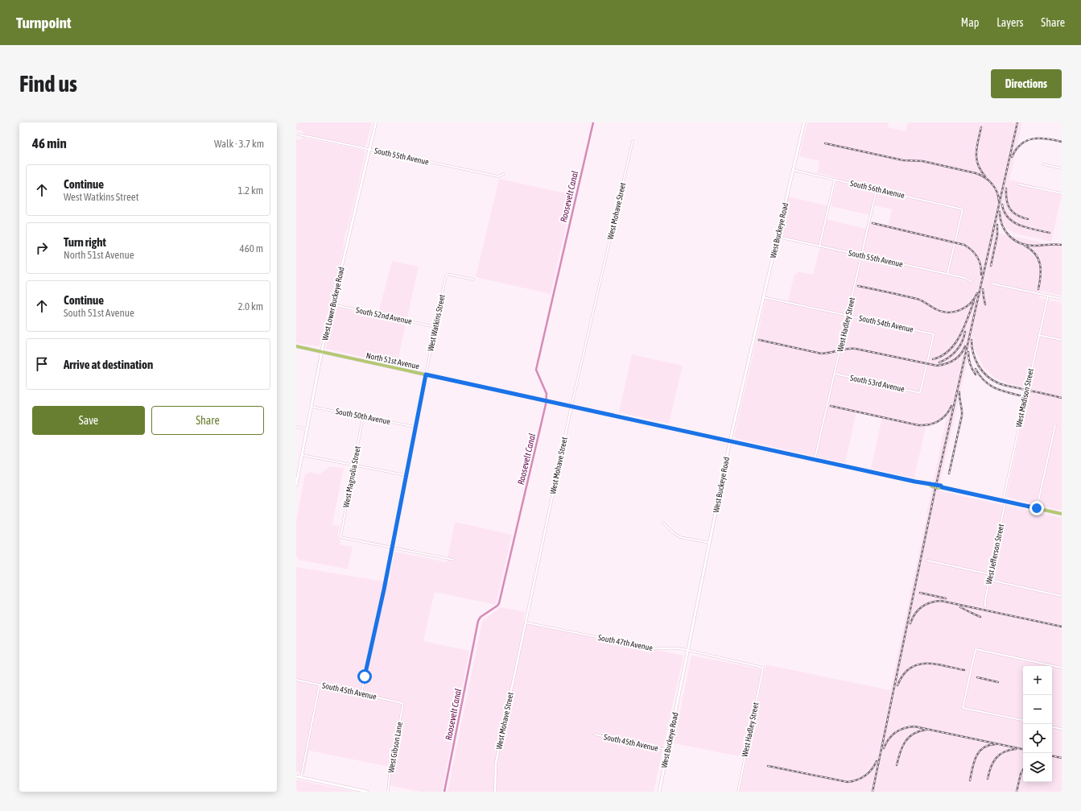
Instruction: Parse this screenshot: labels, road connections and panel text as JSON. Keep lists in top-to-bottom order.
{
  "streets": {
    "main road": ["West Buckeye Road", "West Lower Buckeye Road", "North 51st Avenue"],
    "street": [
      "South 55th Avenue",
      "South 56th Avenue",
      "West Mohave Street",
      "South 52nd Avenue",
      "West Watkins Street",
      "South 54th Avenue",
      "West Hadley Street",
      "South 53rd Avenue",
      "West Madison Street",
      "South 50th Avenue",
      "West Magnolia Street",
      "West Jefferson Street",
      "South 47th Avenue",
      "South 45th Avenue",
      "West Gibson Lane"
    ]
  },
  "crossings": [
    ["South 55th Avenue", "South 56th Avenue"],
    ["South 55th Avenue", "West Buckeye Road"],
    ["South 55th Avenue", "West Lower Buckeye Road"],
    ["South 55th Avenue", "West Hadley Street"],
    ["South 56th Avenue", "West Buckeye Road"],
    ["South 56th Avenue", "West Hadley Street"],
    ["West Mohave Street", "North 51st Avenue"],
    ["West Mohave Street", "South 47th Avenue"],
    ["West Buckeye Road", "South 54th Avenue"],
    ["West Buckeye Road", "North 51st Avenue"],
    ["West Buckeye Road", "South 47th Avenue"],
    ["West Buckeye Road", "South 45th Avenue"],
    ["West Lower Buckeye Road", "South 52nd Avenue"],
    ["West Lower Buckeye Road", "North 51st Avenue"],
    ["West Lower Buckeye Road", "South 50th Avenue"],
    ["South 52nd Avenue", "West Watkins Street"],
    ["West Watkins Street", "North 51st Avenue"],
    ["West Watkins Street", "South 50th Avenue"],
    ["West Watkins Street", "West Magnolia Street"],
    ["West Watkins Street", "South 45th Avenue"],
    ["South 54th Avenue", "West Hadley Street"],
    ["South 54th Avenue", "South 53rd Avenue"],
    ["West Hadley Street", "North 51st Avenue"],
    ["West Hadley Street", "South 53rd Avenue"],
    ["West Hadley Street", "South 47th Avenue"],
    ["North 51st Avenue", "West Madison Street"],
    ["North 51st Avenue", "West Jefferson Street"],
    ["West Madison Street", "West Jefferson Street"],
    ["South 50th Avenue", "West Magnolia Street"],
    ["South 45th Avenue", "West Gibson Lane"]
  ],
  "water": ["Roosevelt Canal"],
  "page": {
    "header": "Turnpoint",
    "nav": ["Map", "Layers", "Share"],
    "buttons": [
      "Directions",
      ["Save", "Share"]
    ],
    "title": "Find us",
    "heading": ["46 min", "Walk · 3.7 km"],
    "list": [
      ["Continue", "West Watkins Street", "1.2 km"],
      ["Turn right", "North 51st Avenue", "460 m"],
      ["Continue", "South 51st Avenue", "2.0 km"],
      "Arrive at destination"
    ],
    "map_buttons": ["+", "−"]
  }
}
